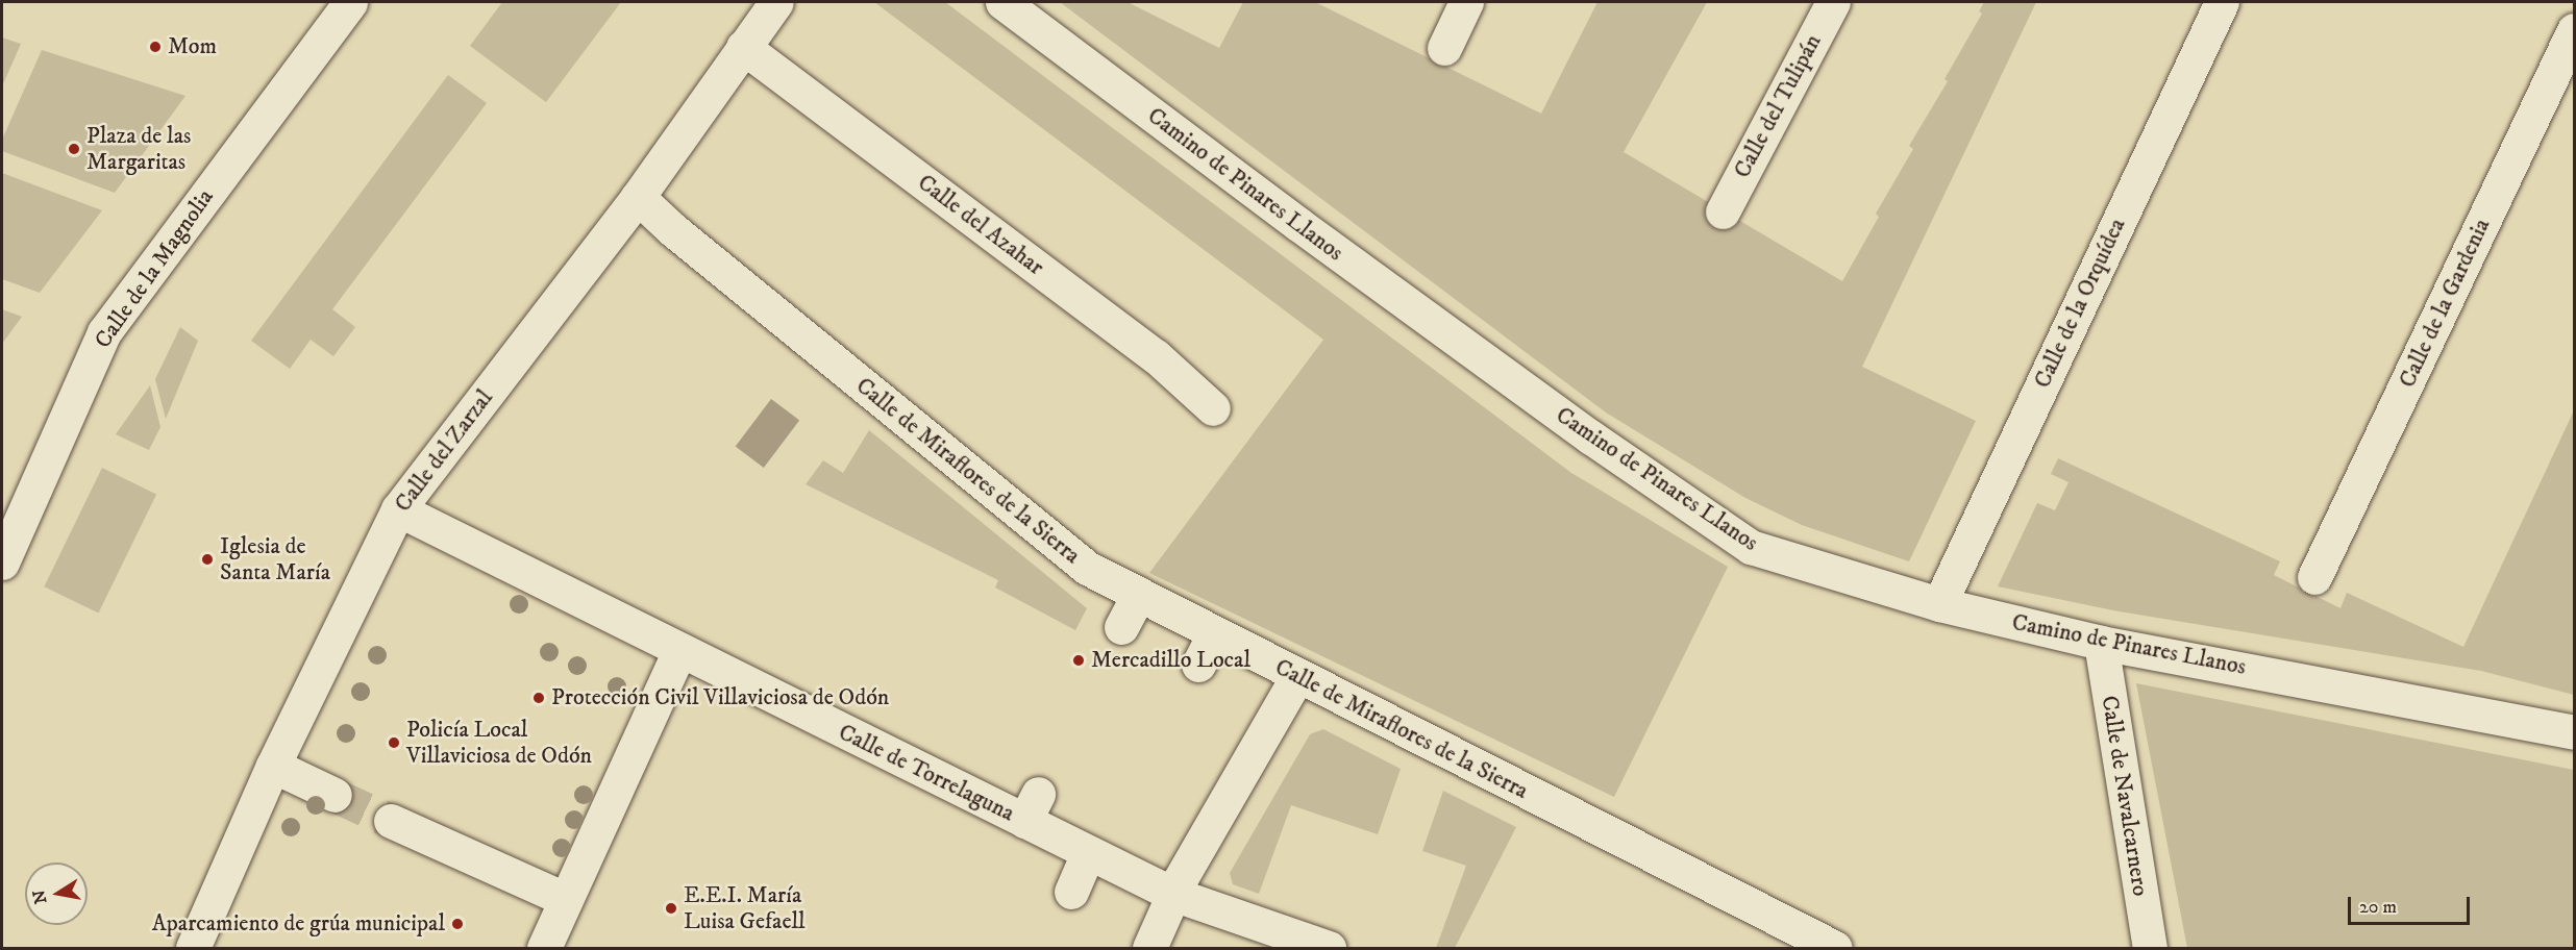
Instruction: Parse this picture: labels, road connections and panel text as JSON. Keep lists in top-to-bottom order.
{
  "streets": {
    "street": [
      "Calle del Tulipán",
      "Camino de Pinares Llanos",
      "Calle del Azahar",
      "Calle de la Magnolia",
      "Calle de la Orquídea",
      "Calle de la Gardenia",
      "Calle del Zarzal",
      "Calle de Miraflores de la Sierra",
      "Calle de Torrelaguna",
      "Calle de Navalcarnero"
    ]
  },
  "crossings": [
    ["Camino de Pinares Llanos", "Calle de la Orquídea"],
    ["Camino de Pinares Llanos", "Calle de Navalcarnero"],
    ["Calle del Azahar", "Calle del Zarzal"],
    ["Calle del Zarzal", "Calle de Miraflores de la Sierra"],
    ["Calle del Zarzal", "Calle de Torrelaguna"]
  ],
  "places": [
    "Mom",
    "Plaza de las Margaritas",
    "Iglesia de Santa María",
    "Mercadillo Local",
    "Protección Civil Villaviciosa de Odón",
    "Policía Local Villaviciosa de Odón",
    "E.E.I. María Luisa Gefaell",
    "Aparcamiento de grúa municipal"
  ],
  "scale_bar": "20 m",
  "north": "left"
}
